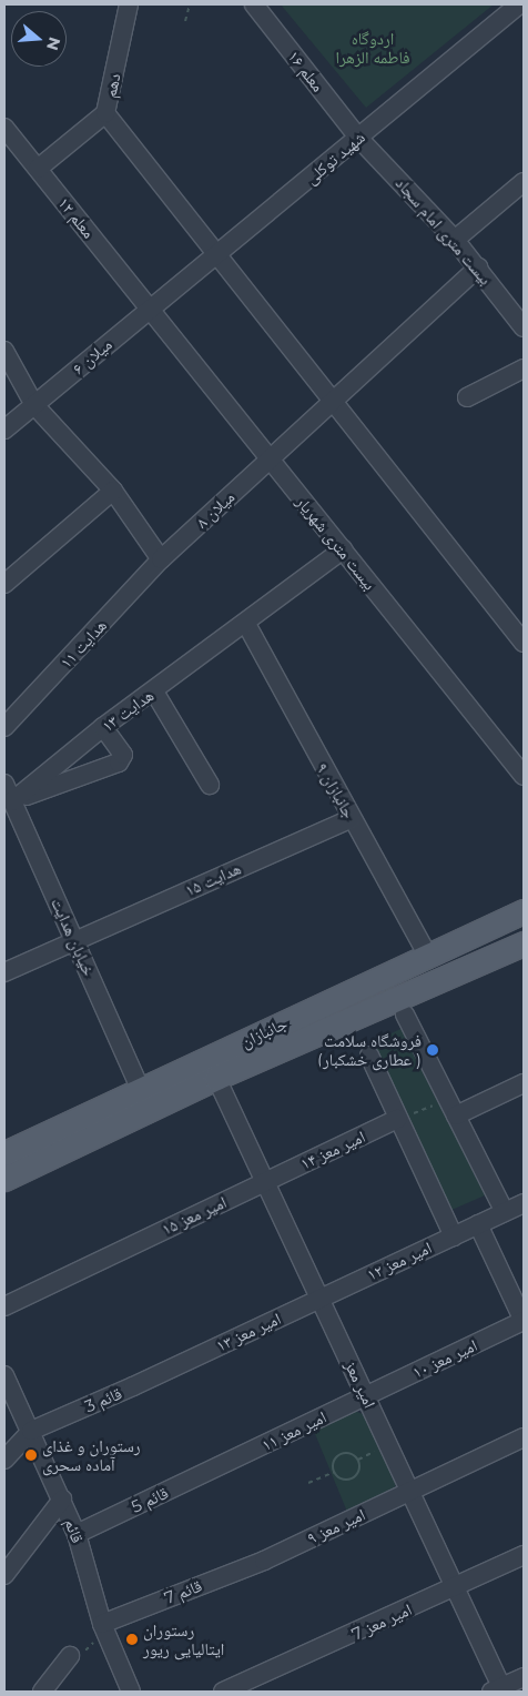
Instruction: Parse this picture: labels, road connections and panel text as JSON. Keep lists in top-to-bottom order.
{
  "streets": {
    "main road": ["جانبازان"],
    "street": [
      "معلم ۱۶",
      "دهم",
      "شهید توکلی",
      "معلم ۱۲",
      "بیست متری امام سجاد",
      "میلان ۶",
      "میلان ۸",
      "بیست متری شهریار",
      "هدایت ۱۱",
      "هدایت ۱۳",
      "جانبازان ۹",
      "هدایت ۱۵",
      "خیابان هدایت",
      "امیر معز ۱۴",
      "امیر معز ۱۵",
      "امیر معز ۱۲",
      "امیر معز ۱۳",
      "امیر معز ۱۰",
      "امیر معز",
      "قائم 3",
      "امیر معز ۱۱",
      "قائم 5",
      "امیر معز ۹",
      "قائم",
      "قائم 7",
      "امیر معز 7"
    ]
  },
  "crossings": [
    ["معلم ۱۶", "شهید توکلی"],
    ["معلم ۱۶", "بیست متری امام سجاد"],
    ["دهم", "معلم ۱۲"],
    ["شهید توکلی", "معلم ۱۲"],
    ["شهید توکلی", "بیست متری امام سجاد"],
    ["شهید توکلی", "میلان ۶"],
    ["شهید توکلی", "بیست متری شهریار"],
    ["معلم ۱۲", "میلان ۶"],
    ["معلم ۱۲", "بیست متری شهریار"],
    ["بیست متری امام سجاد", "میلان ۸"],
    ["میلان ۶", "بیست متری شهریار"],
    ["میلان ۸", "بیست متری شهریار"],
    ["میلان ۸", "هدایت ۱۱"],
    ["بیست متری شهریار", "هدایت ۱۳"],
    ["هدایت ۱۳", "جانبازان ۹"],
    ["هدایت ۱۳", "خیابان هدایت"],
    ["جانبازان ۹", "هدایت ۱۵"],
    ["جانبازان ۹", "جانبازان"],
    ["هدایت ۱۵", "خیابان هدایت"],
    ["خیابان هدایت", "جانبازان"],
    ["جانبازان", "امیر معز"],
    ["امیر معز ۱۴", "امیر معز ۱۵"],
    ["امیر معز ۱۴", "امیر معز"],
    ["امیر معز ۱۵", "امیر معز"],
    ["امیر معز ۱۲", "امیر معز ۱۳"],
    ["امیر معز ۱۲", "امیر معز"],
    ["امیر معز ۱۳", "امیر معز"],
    ["امیر معز ۱۳", "قائم 3"],
    ["امیر معز ۱۰", "امیر معز"],
    ["امیر معز ۱۰", "امیر معز ۱۱"],
    ["امیر معز", "امیر معز ۱۱"],
    ["امیر معز", "امیر معز ۹"],
    ["امیر معز", "امیر معز 7"],
    ["قائم 3", "قائم"],
    ["امیر معز ۱۱", "قائم 5"],
    ["قائم 5", "قائم"],
    ["امیر معز ۹", "قائم 7"],
    ["قائم", "قائم 7"]
  ],
  "parks": ["اردوگاه فاطمه الزهرا"],
  "places": ["فروشگاه سلامت (عطاری خشکبار )", "رستوران و غذای آماده سحری", "رستوران ایتالیایی ریور"],
  "north": "right"
}
